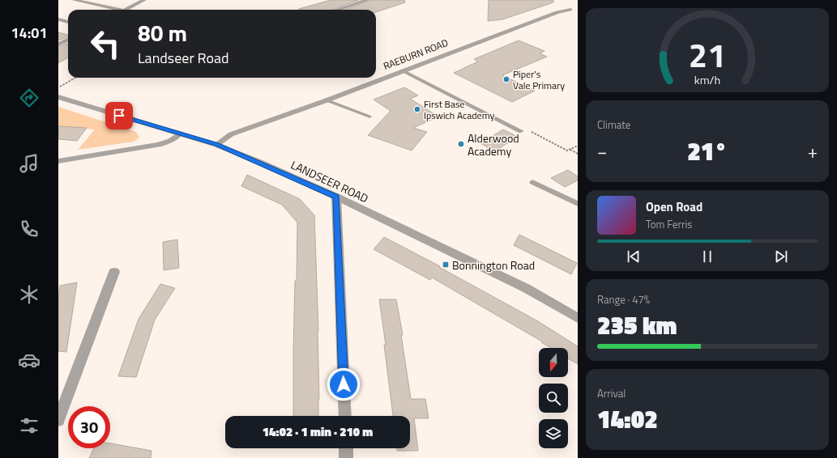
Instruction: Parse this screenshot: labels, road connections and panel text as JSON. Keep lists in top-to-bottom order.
{
  "streets": {
    "street": ["RAEBURN ROAD", "LANDSEER ROAD"]
  },
  "crossings": [
    ["RAEBURN ROAD", "LANDSEER ROAD"]
  ],
  "places": {
    "other": ["Piper's Vale Primary", "First Base Ipswich Academy", "Alderwood Academy"],
    "transit": ["Bonnington Road"]
  },
  "north": "bottom",
  "page": {
    "tabs": "14:01",
    "turn": ["80 m", "Landseer Road"],
    "tile": [
      "Climate",
      ["Range · 47%", "235 km"],
      ["Arrival", "14:02"]
    ],
    "heat": ["−", "21°", "+"],
    "song": ["Open Road", "Tom Ferris"],
    "limit": "30",
    "trip": "14:02 · 1 min · 210 m",
    "gauge": ["21", "km/h"]
  }
}
